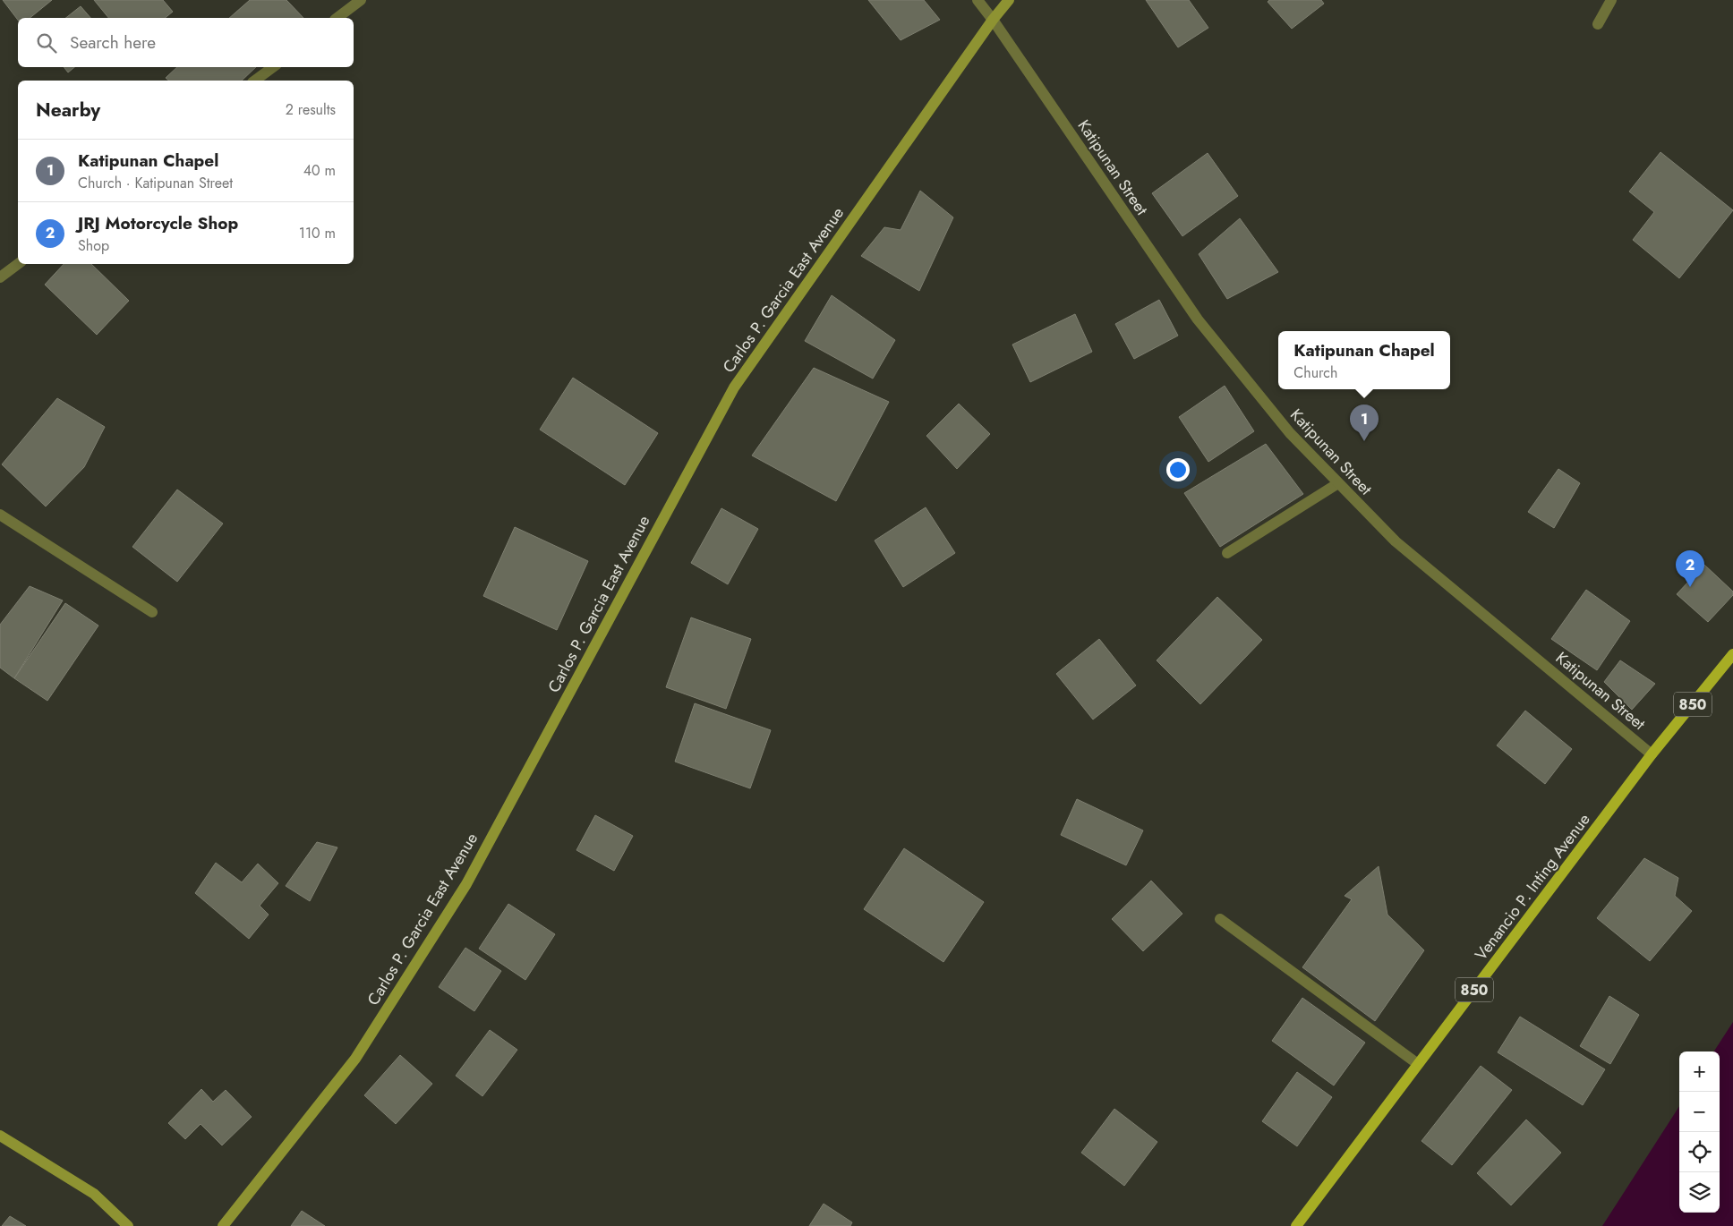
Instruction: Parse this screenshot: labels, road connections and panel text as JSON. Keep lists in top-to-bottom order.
{
  "streets": {
    "main road": ["Carlos P. Garcia East Avenue", "850", "Venancio P. Inting Avenue"],
    "street": ["Katipunan Street"]
  },
  "crossings": [
    ["Katipunan Street", "Carlos P. Garcia East Avenue"],
    ["Katipunan Street", "Venancio P. Inting Avenue"]
  ],
  "page": {
    "search": "Search here",
    "heading": ["Nearby", "2 results"],
    "list": [
      {
        "mark": "1",
        "name": "Katipunan Chapel",
        "note": "Church · Katipunan Street",
        "value": "40 m"
      },
      {
        "mark": "2",
        "name": "JRJ Motorcycle Shop",
        "note": "Shop",
        "value": "110 m"
      }
    ],
    "popup": ["Katipunan Chapel", "Church"],
    "pins": ["1", "2"],
    "map_buttons": ["+", "−"]
  }
}
